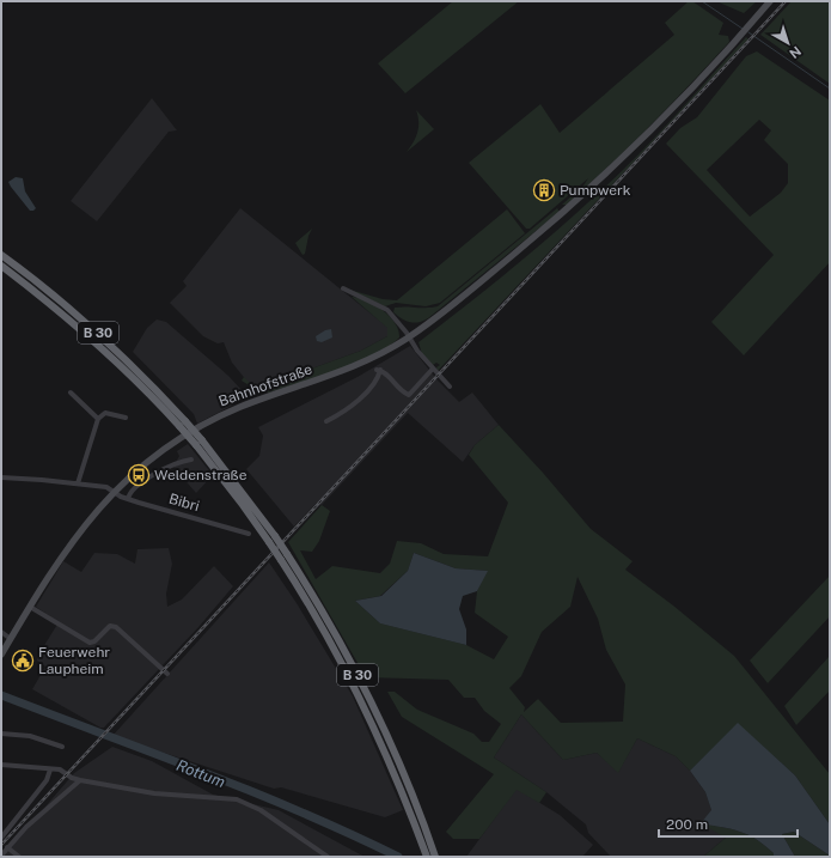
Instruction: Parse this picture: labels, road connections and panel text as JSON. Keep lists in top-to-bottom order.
{
  "streets": {
    "highway": ["B 30"],
    "main road": ["Bahnhofstraße"],
    "street": ["Bibri"]
  },
  "crossings": [
    ["Bahnhofstraße", "Bibri"]
  ],
  "water": ["Rottum"],
  "places": {
    "building": ["Pumpwerk"],
    "bus stop": ["Weldenstraße"],
    "public building": ["Feuerwehr Laupheim"]
  },
  "scale_bar": "200 m",
  "north": "bottom right"
}
